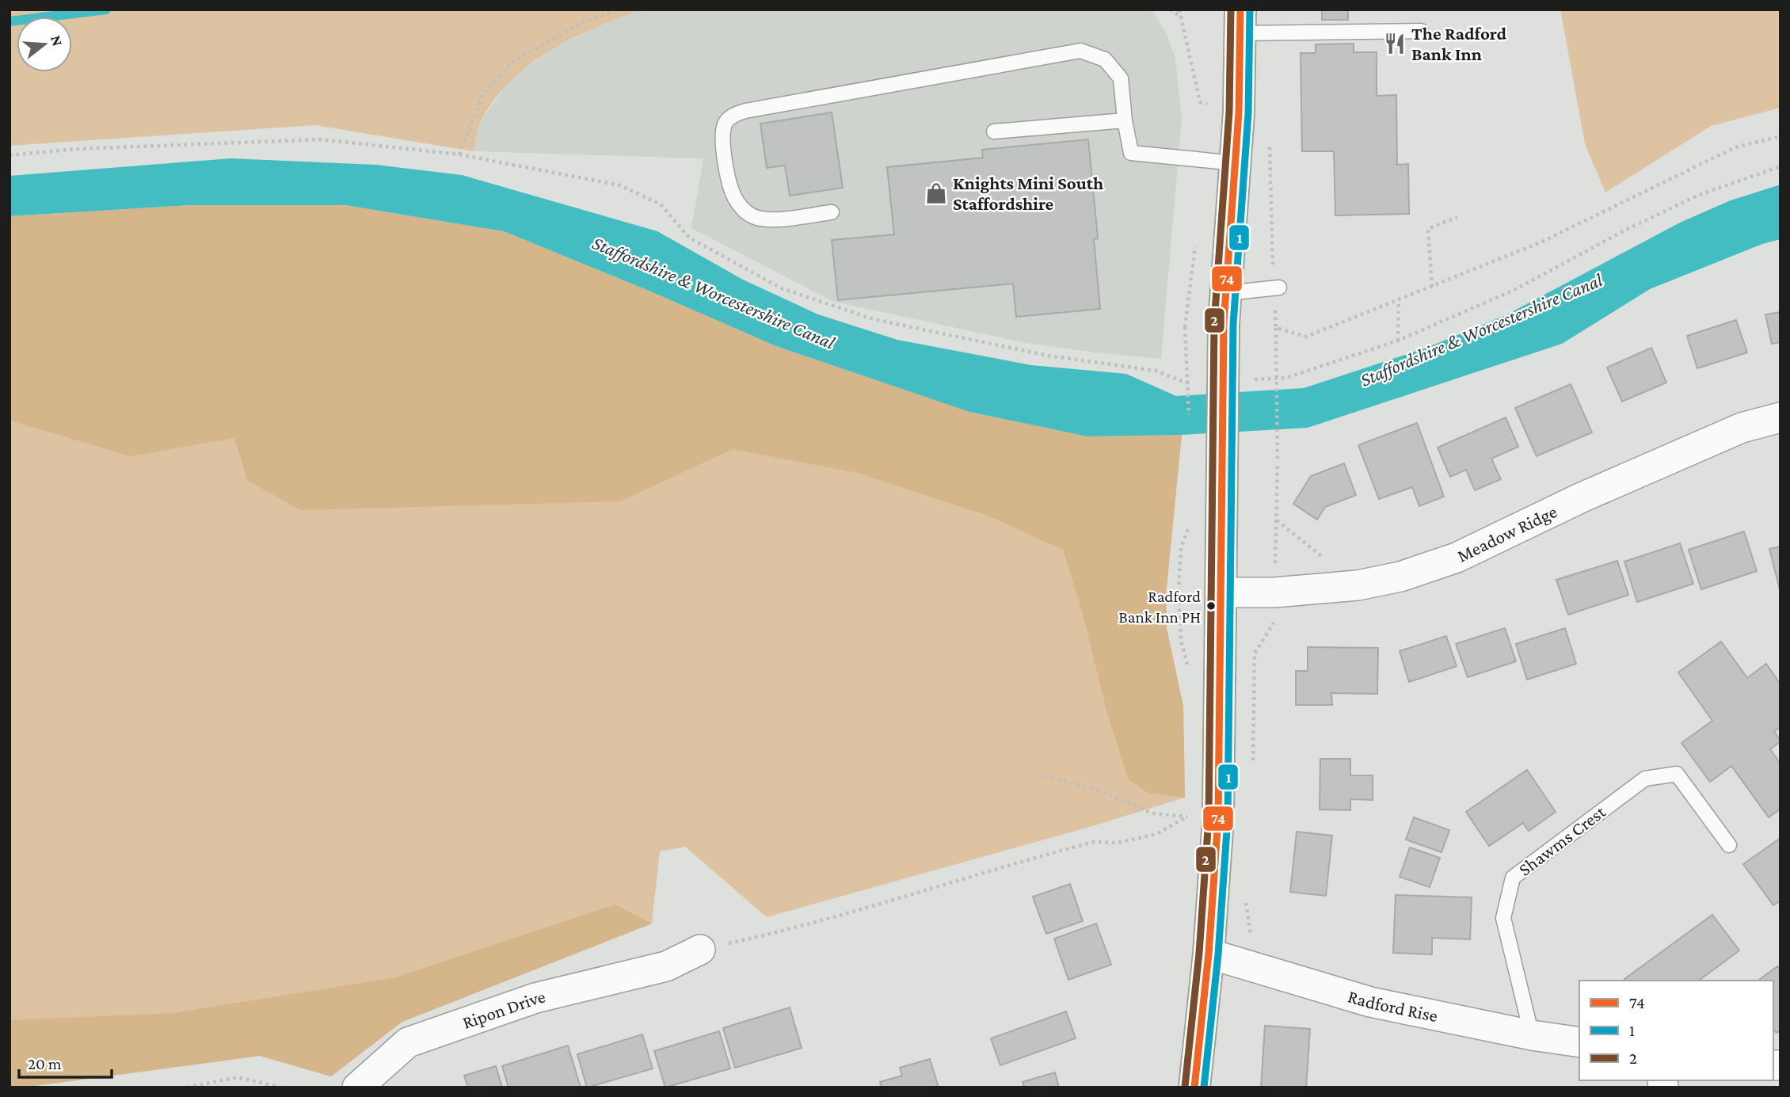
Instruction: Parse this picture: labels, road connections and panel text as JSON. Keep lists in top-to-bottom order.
{
  "streets": {
    "street": ["Meadow Ridge", "Radford Rise", "Ripon Drive"],
    "lane": ["Shawms Crest"]
  },
  "crossings": [
    ["Shawms Crest", "Radford Rise"]
  ],
  "water": ["Staffordshire & Worcestershire Canal"],
  "places": {
    "restaurant": ["The Radford Bank Inn"],
    "shop": ["Knights Mini South Staffordshire"],
    "other": ["Radford Bank Inn PH"]
  },
  "lines": ["transit line 74", "transit line 1", "transit line 2"],
  "legend": ["74", "1", "2"],
  "scale_bar": "20 m",
  "north": "right"
}
